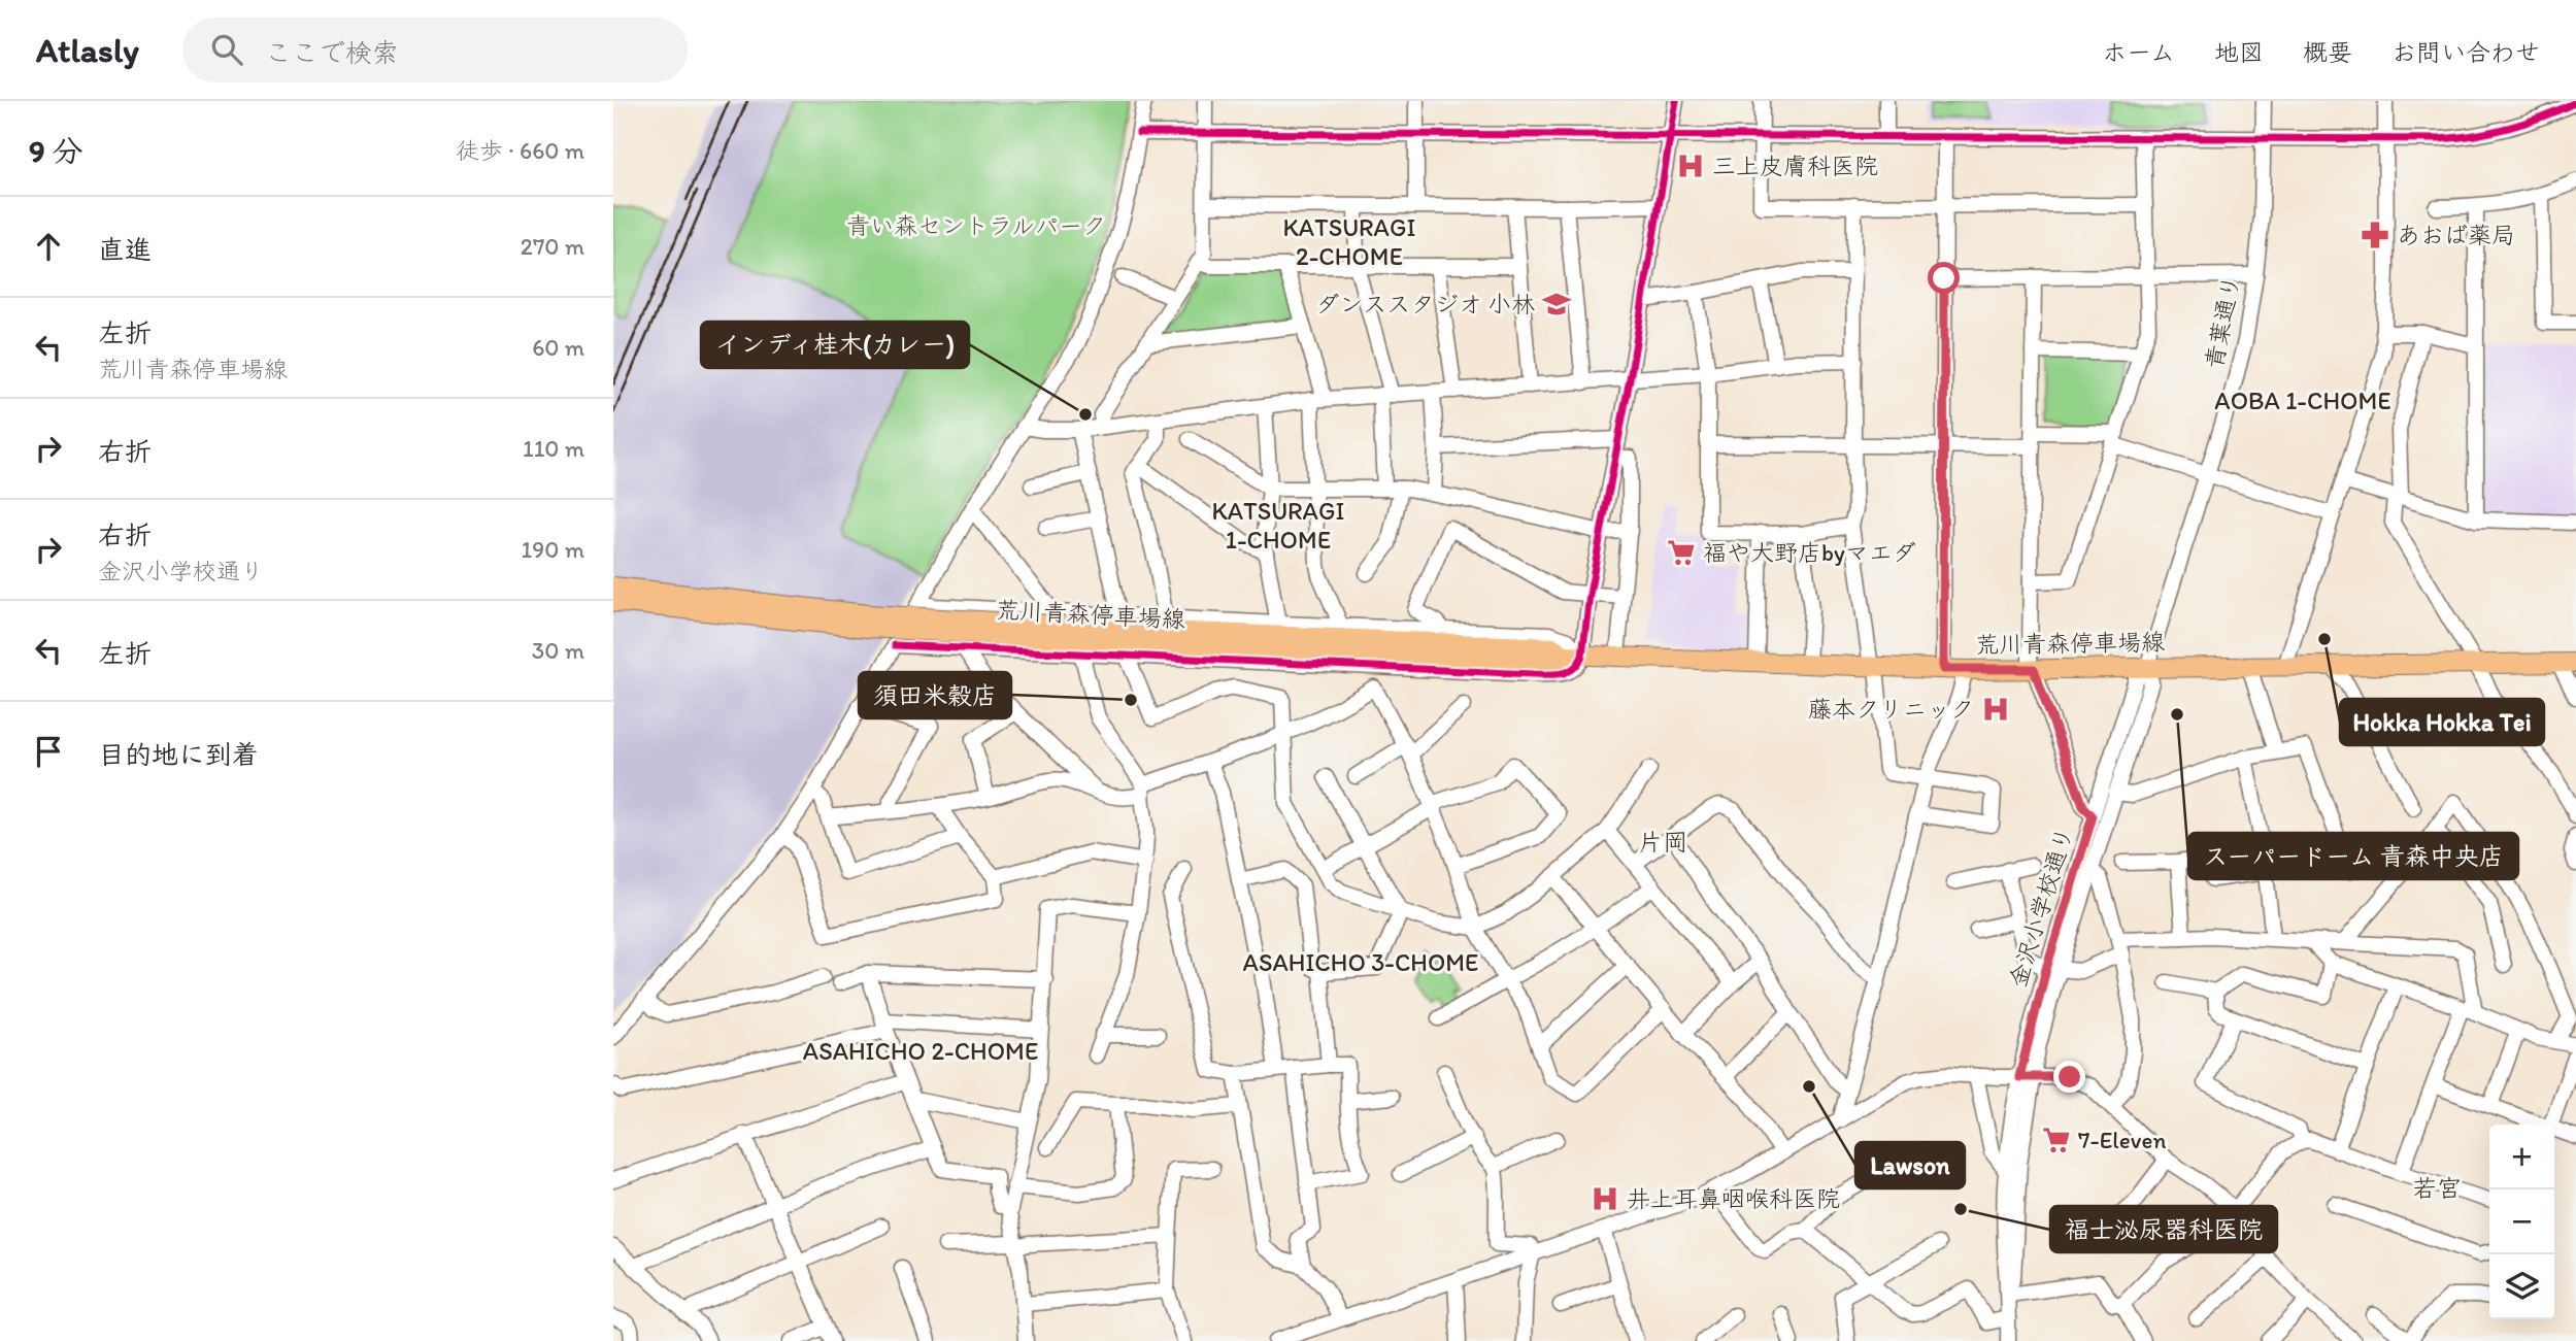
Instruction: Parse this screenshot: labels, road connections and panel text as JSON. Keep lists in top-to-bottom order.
{
  "streets": {
    "main road": ["荒川青森停車場線"],
    "street": ["青葉通り", "金沢小学校通り"]
  },
  "crossings": [
    ["青葉通り", "荒川青森停車場線"],
    ["青葉通り", "金沢小学校通り"],
    ["荒川青森停車場線", "金沢小学校通り"]
  ],
  "districts": [
    "KATSURAGI 2-CHOME",
    "AOBA 1-CHOME",
    "KATSURAGI 1-CHOME",
    "片岡",
    "ASAHICHO 3-CHOME",
    "ASAHICHO 2-CHOME",
    "若宮"
  ],
  "parks": ["青い森セントラルパーク"],
  "places": {
    "hospital": ["三上皮膚科医院", "藤本クリニック", "井上耳鼻咽喉科医院"],
    "pharmacy": ["あおば薬局"],
    "school or university": ["ダンススタジオ 小林"],
    "other": [
      "インディ桂木(カレー)",
      "Hokka Hokka Tei",
      "須田米穀店",
      "スーパードーム 青森中央店",
      "Lawson",
      "福士泌尿器科医院"
    ],
    "supermarket": ["福や大野店byマエダ", "7-Eleven"]
  },
  "page": {
    "header": "Atlasly",
    "search": "ここで検索",
    "nav": [
      "ホーム",
      "地図",
      "概要",
      "お問い合わせ"
    ],
    "heading": ["9 分", "徒歩 · 660 m"],
    "list": [
      ["直進", "270 m"],
      ["左折", "荒川青森停車場線", "60 m"],
      ["右折", "110 m"],
      ["右折", "金沢小学校通り", "190 m"],
      ["左折", "30 m"],
      "目的地に到着"
    ],
    "map_buttons": ["+", "−"]
  }
}
